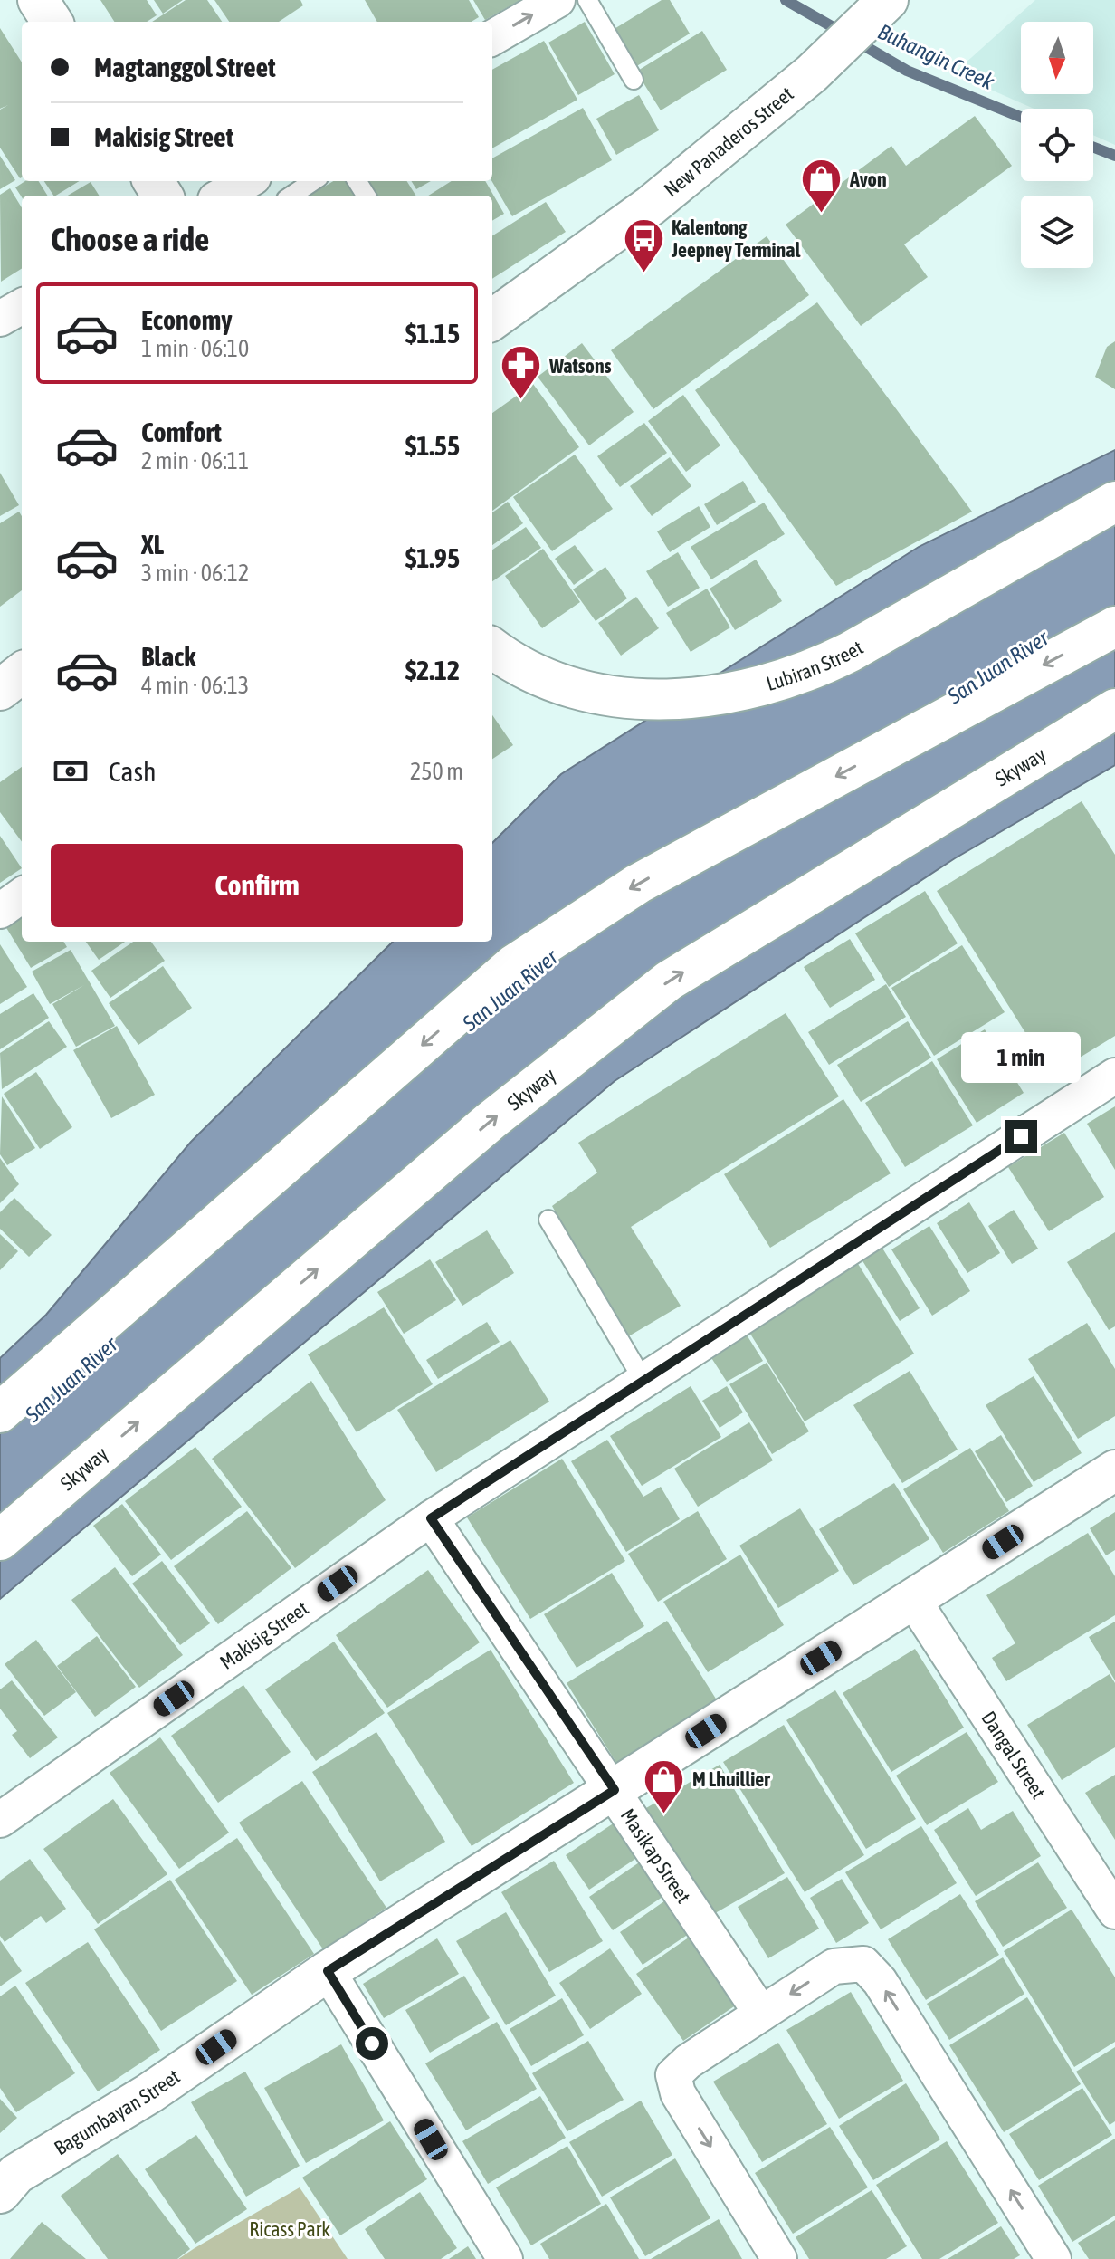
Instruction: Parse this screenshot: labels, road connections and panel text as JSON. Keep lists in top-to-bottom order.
{
  "streets": {
    "main road": [
      "New Panaderos Street",
      "Lubiran Street",
      "Skyway",
      "Bagumbayan Street"
    ],
    "street": ["Makisig Street", "Dangal Street", "Masikap Street"]
  },
  "crossings": [
    ["Makisig Street", "Masikap Street"],
    ["Dangal Street", "Bagumbayan Street"],
    ["Masikap Street", "Bagumbayan Street"]
  ],
  "water": ["Buhangin Creek", "San Juan River"],
  "parks": ["Ricass Park"],
  "places": {
    "shop": ["Avon", "M Lhuillier"],
    "bus stop": ["Kalentong Jeepney Terminal"],
    "pharmacy": ["Watsons"]
  },
  "north": "bottom",
  "page": {
    "banner": ["Magtanggol Street", "Makisig Street"],
    "heading": "Choose a ride",
    "list": [
      {
        "name": "Economy",
        "note": "1 min · 06:10",
        "value": "$1.15"
      },
      {
        "name": "Comfort",
        "note": "2 min · 06:11",
        "value": "$1.55"
      },
      {
        "name": "XL",
        "note": "3 min · 06:12",
        "value": "$1.95"
      },
      {
        "name": "Black",
        "note": "4 min · 06:13",
        "value": "$2.12"
      }
    ],
    "pay": ["Cash", "250 m"],
    "buttons": "Confirm",
    "bubble": "1 min"
  }
}
